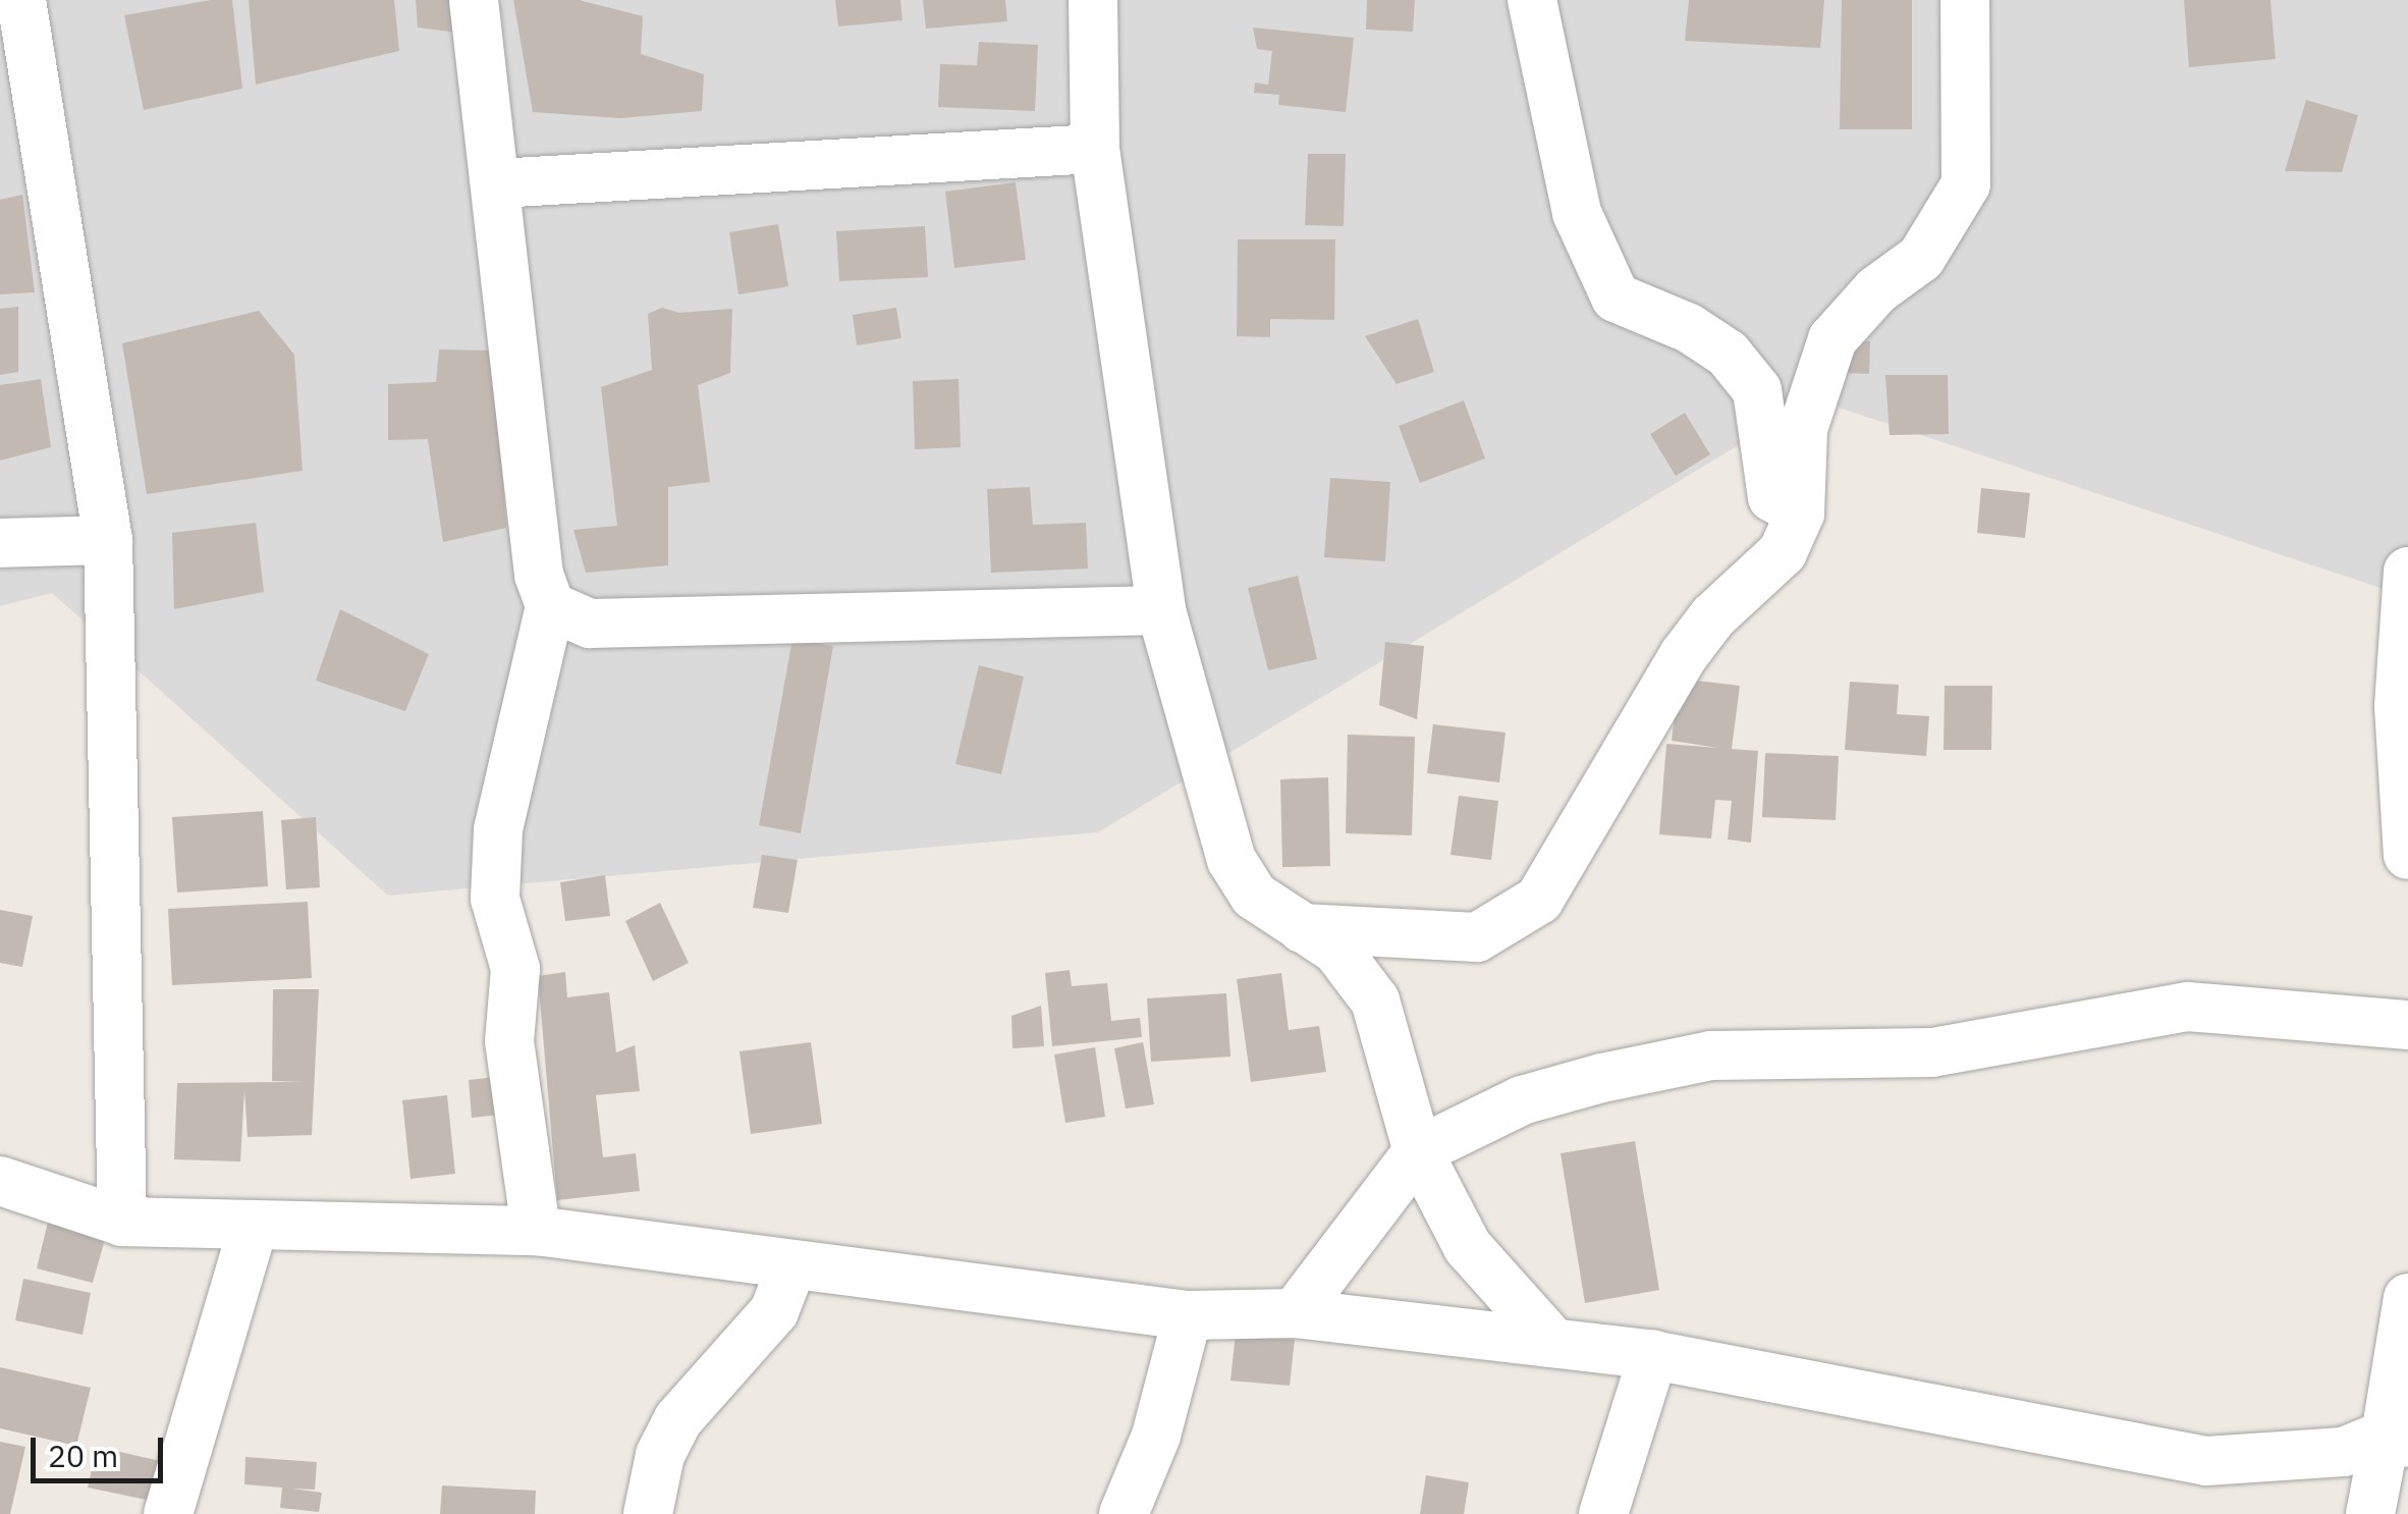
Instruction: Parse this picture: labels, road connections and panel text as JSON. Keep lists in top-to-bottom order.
{
  "scale_bar": "20 m"
}
